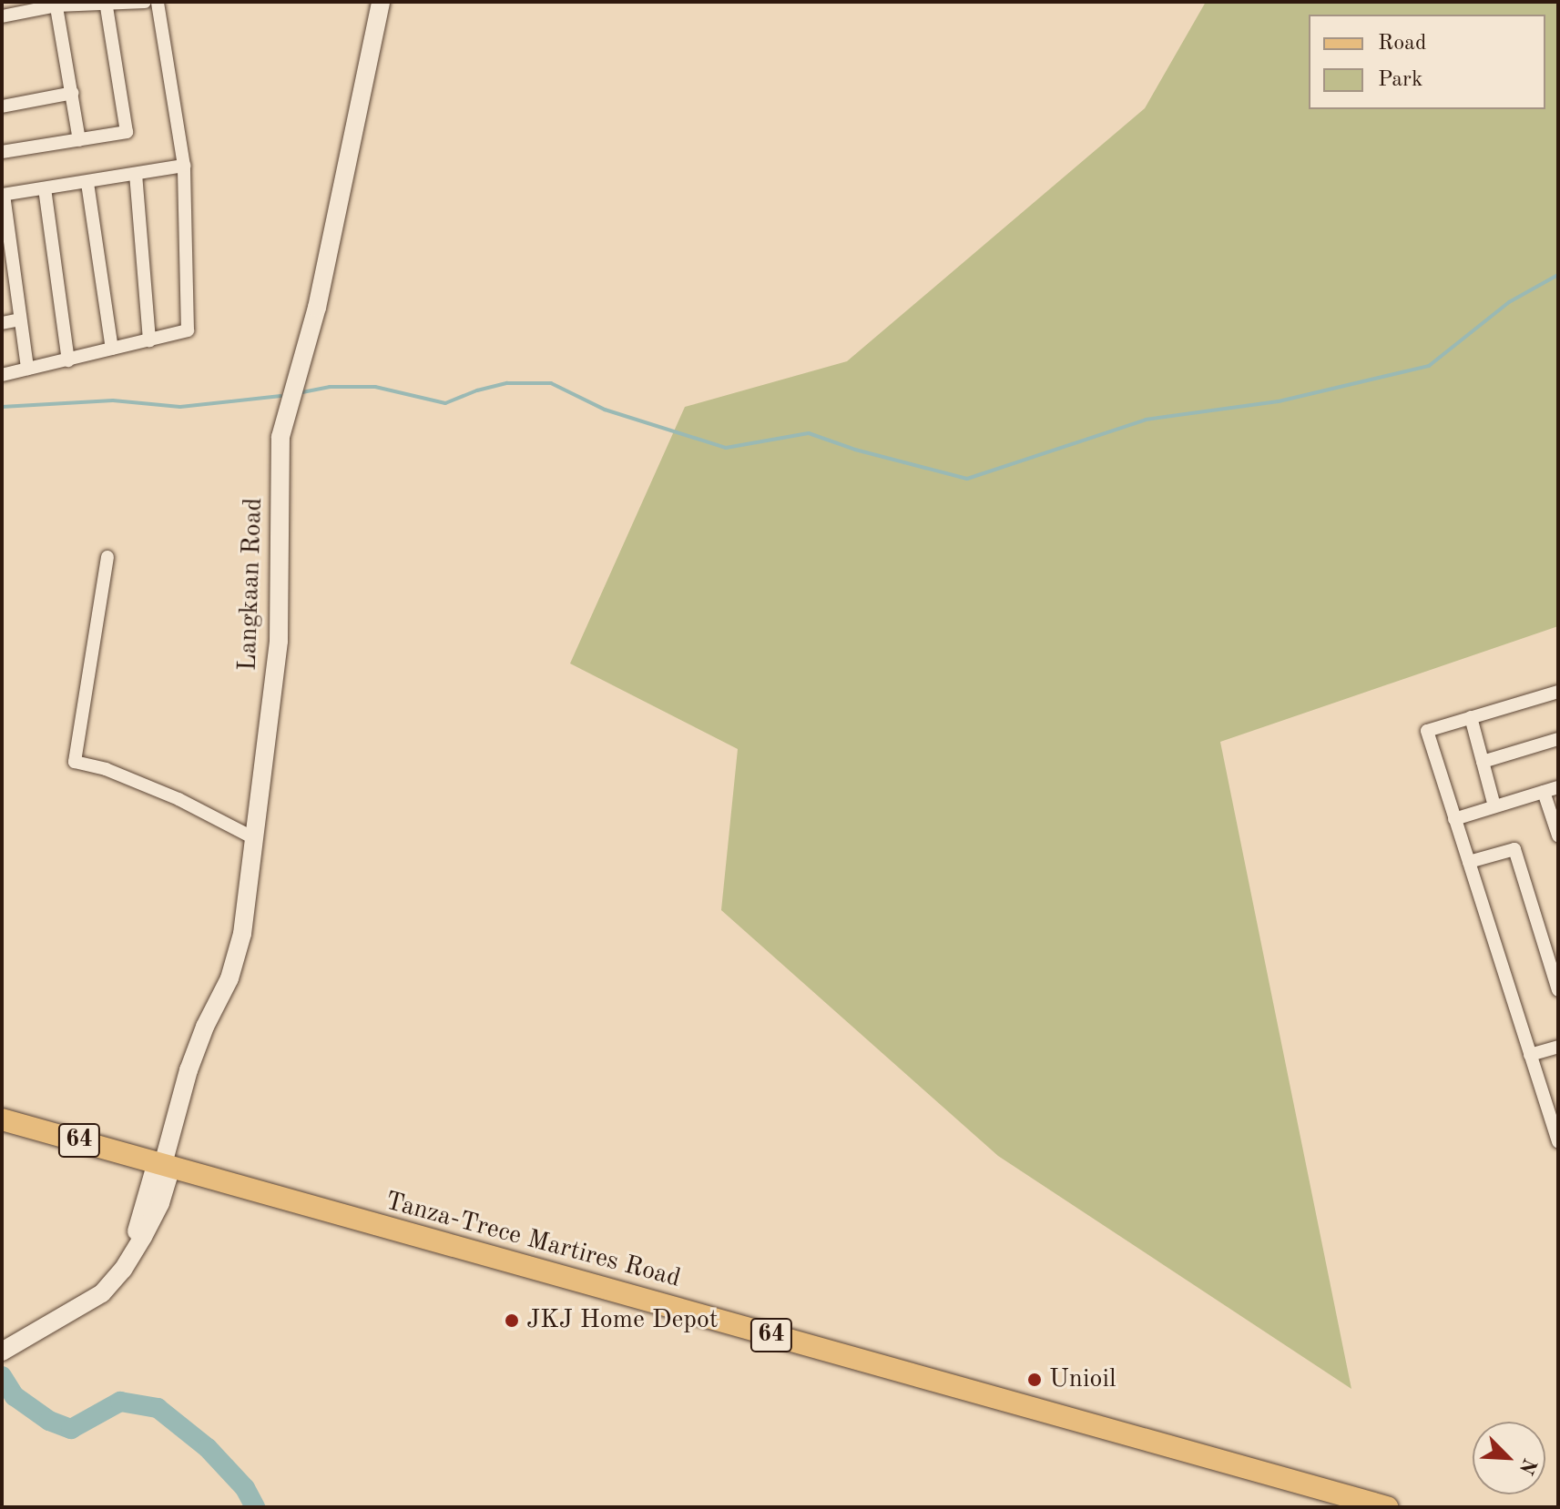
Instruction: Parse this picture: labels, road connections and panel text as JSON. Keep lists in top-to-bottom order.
{
  "streets": {
    "main road": ["64", "Tanza-Trece Martires Road"],
    "street": ["Langkaan Road"]
  },
  "crossings": [
    ["Langkaan Road", "Tanza-Trece Martires Road"]
  ],
  "places": ["JKJ Home Depot", "Unioil"],
  "legend": ["Road", "Park"],
  "north": "bottom right"
}
